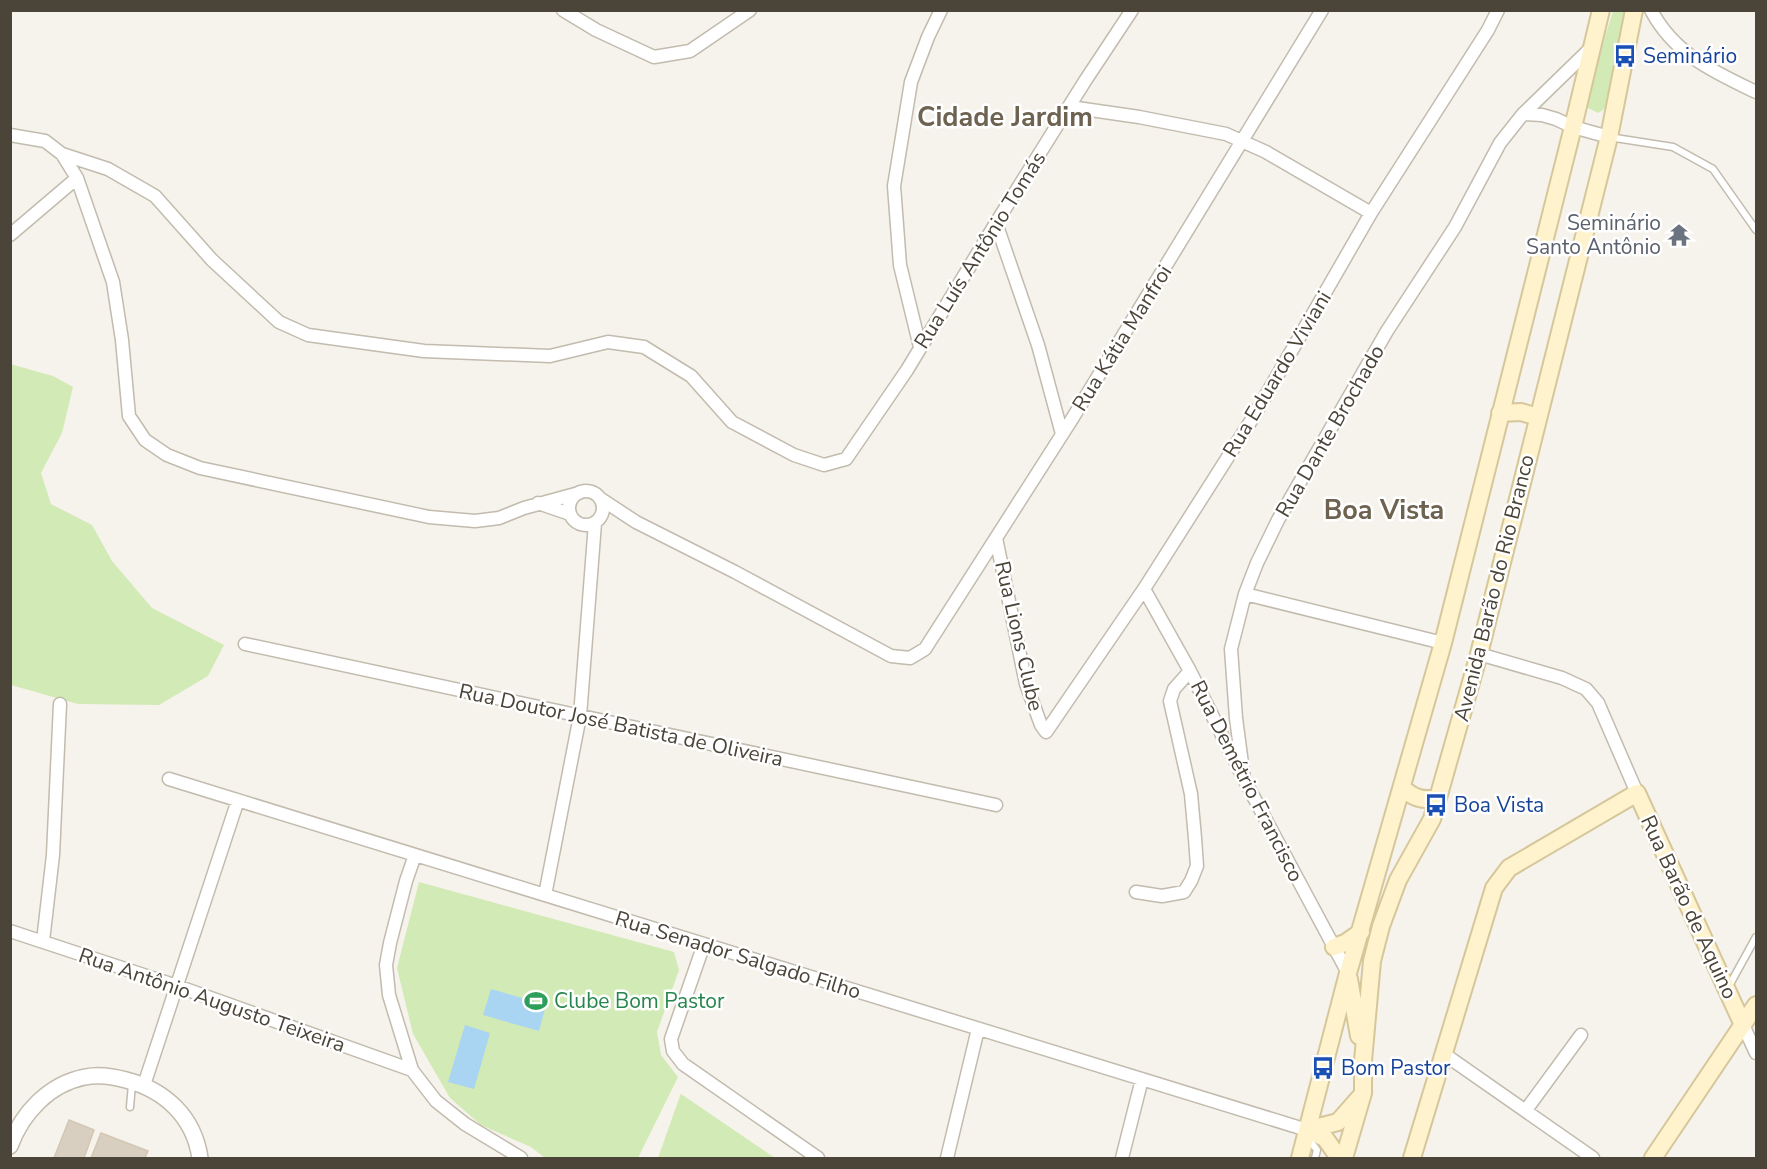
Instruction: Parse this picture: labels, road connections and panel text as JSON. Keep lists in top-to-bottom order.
{
  "streets": {
    "main road": ["Avenida Barão do Rio Branco", "Rua Barão de Aquino"],
    "street": [
      "Rua Luís Antônio Tomás",
      "Rua Kátia Manfroi",
      "Rua Eduardo Viviani",
      "Rua Dante Brochado",
      "Rua Lions Clube",
      "Rua Doutor José Batista de Oliveira",
      "Rua Demétrio Francisco",
      "Rua Senador Salgado Filho",
      "Rua Antônio Augusto Teixeira"
    ]
  },
  "crossings": [
    ["Rua Kátia Manfroi", "Rua Lions Clube"],
    ["Rua Eduardo Viviani", "Rua Lions Clube"],
    ["Rua Eduardo Viviani", "Rua Demétrio Francisco"],
    ["Rua Dante Brochado", "Avenida Barão do Rio Branco"],
    ["Rua Dante Brochado", "Rua Demétrio Francisco"],
    ["Avenida Barão do Rio Branco", "Rua Demétrio Francisco"],
    ["Avenida Barão do Rio Branco", "Rua Senador Salgado Filho"]
  ],
  "districts": ["Cidade Jardim", "Boa Vista"],
  "places": {
    "bus stop": ["Seminário", "Boa Vista", "Bom Pastor"],
    "temple": ["Seminário Santo Antônio"],
    "sports": ["Clube Bom Pastor"]
  }
}
